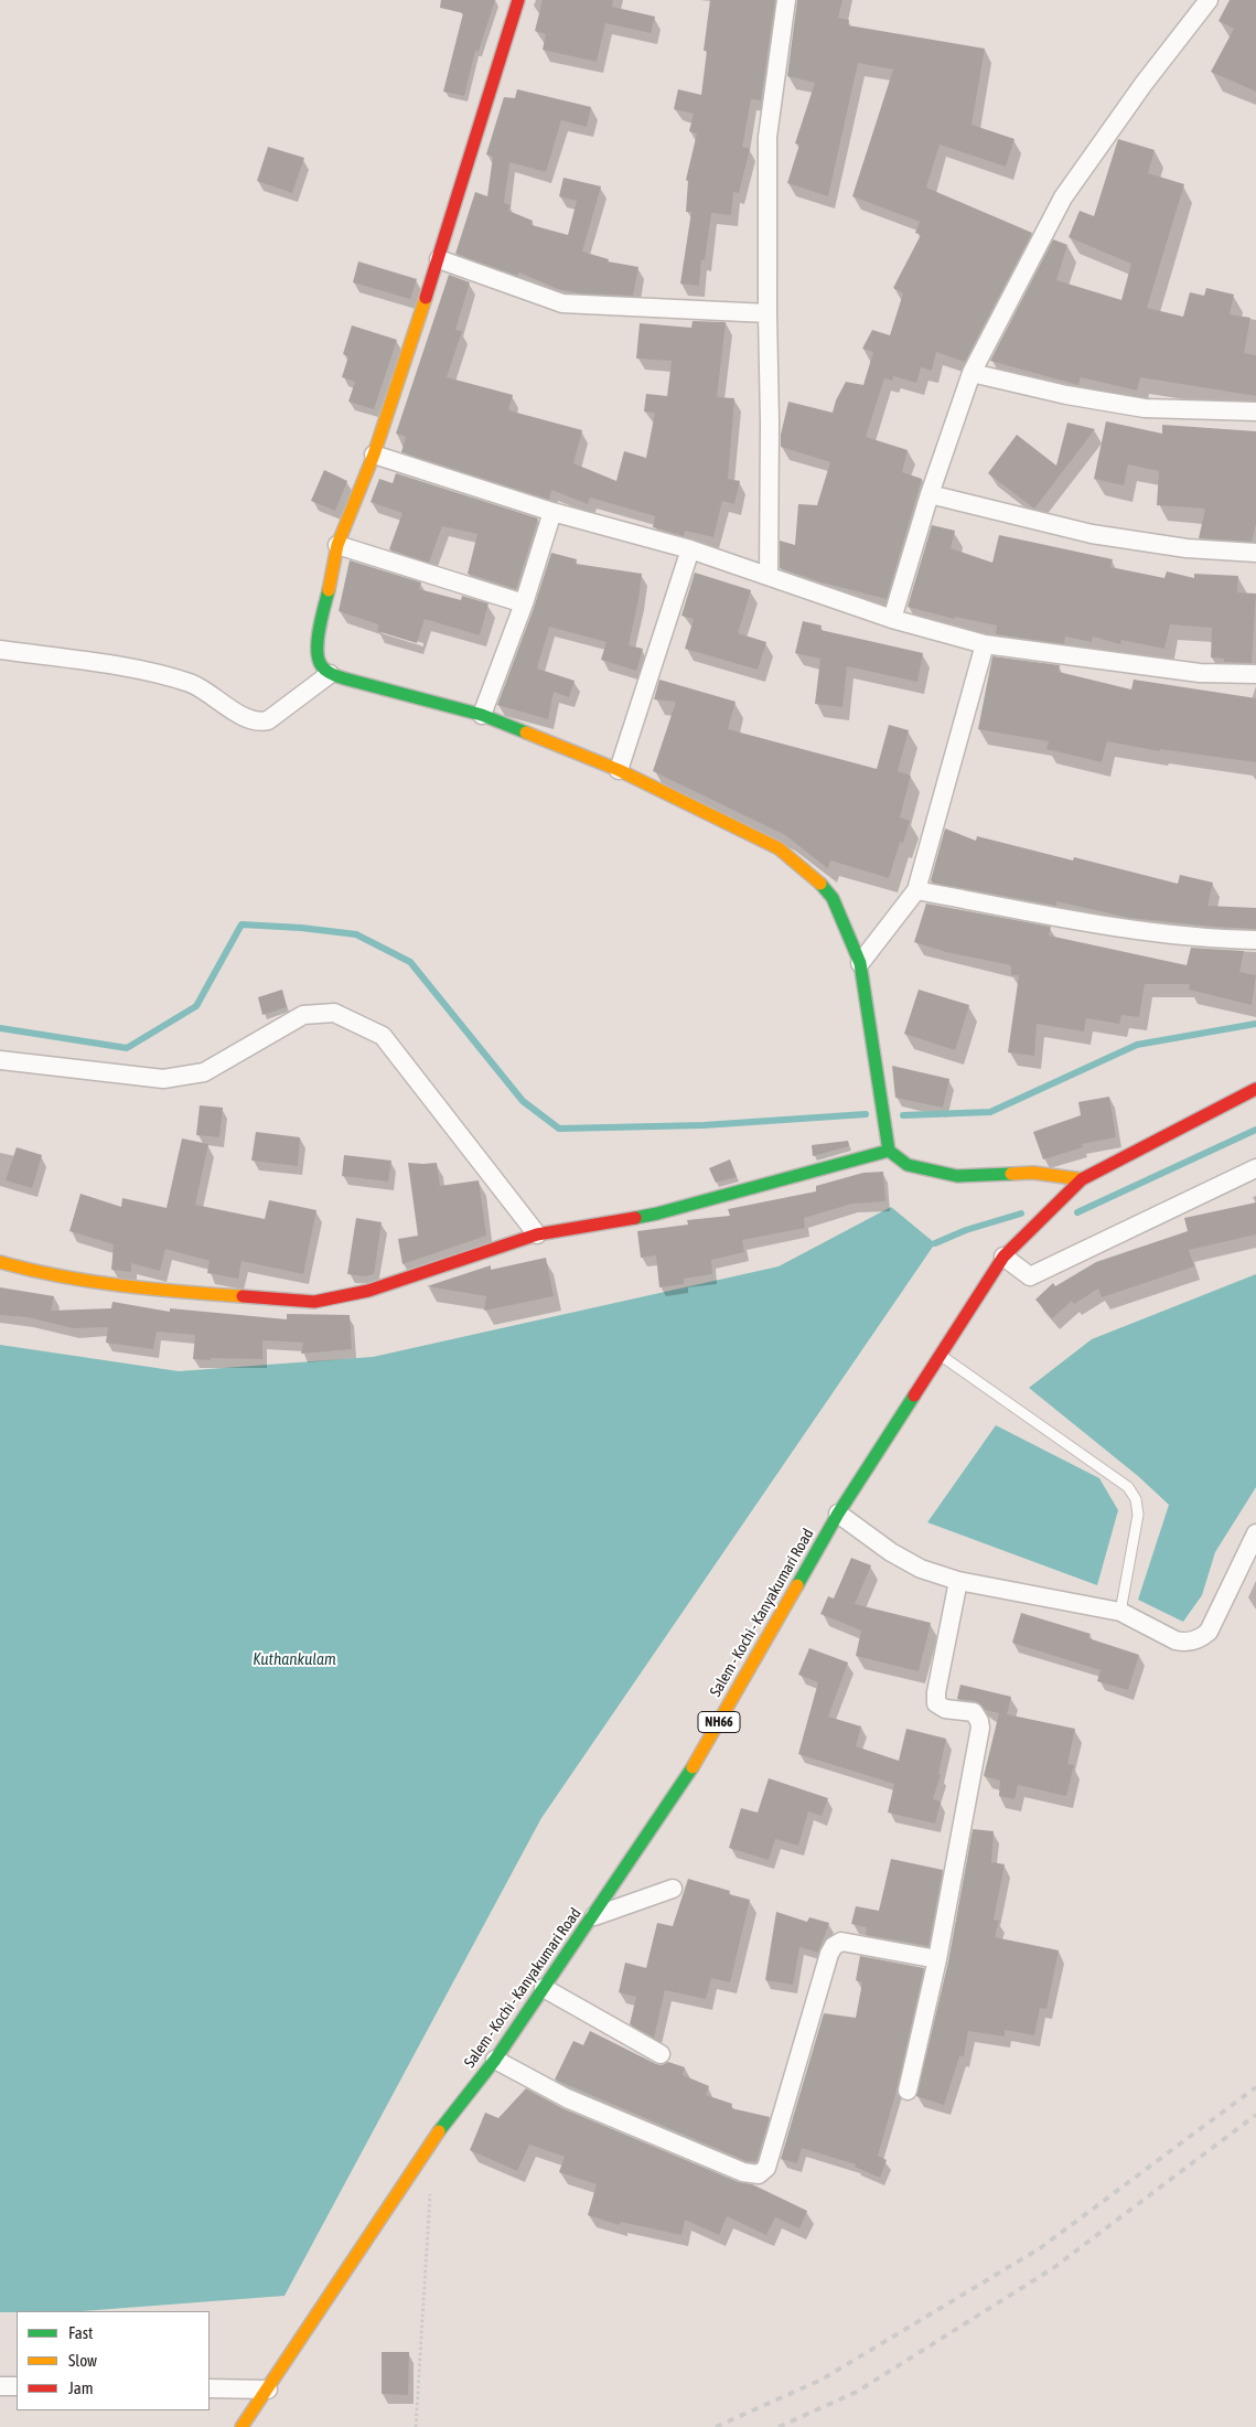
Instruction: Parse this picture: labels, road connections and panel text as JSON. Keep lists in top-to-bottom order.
{
  "streets": {
    "main road": ["Salem - Kochi - Kanyakumari Road", "NH66"]
  },
  "water": ["Kuthankulam"],
  "legend": ["Fast", "Slow", "Jam"]
}
